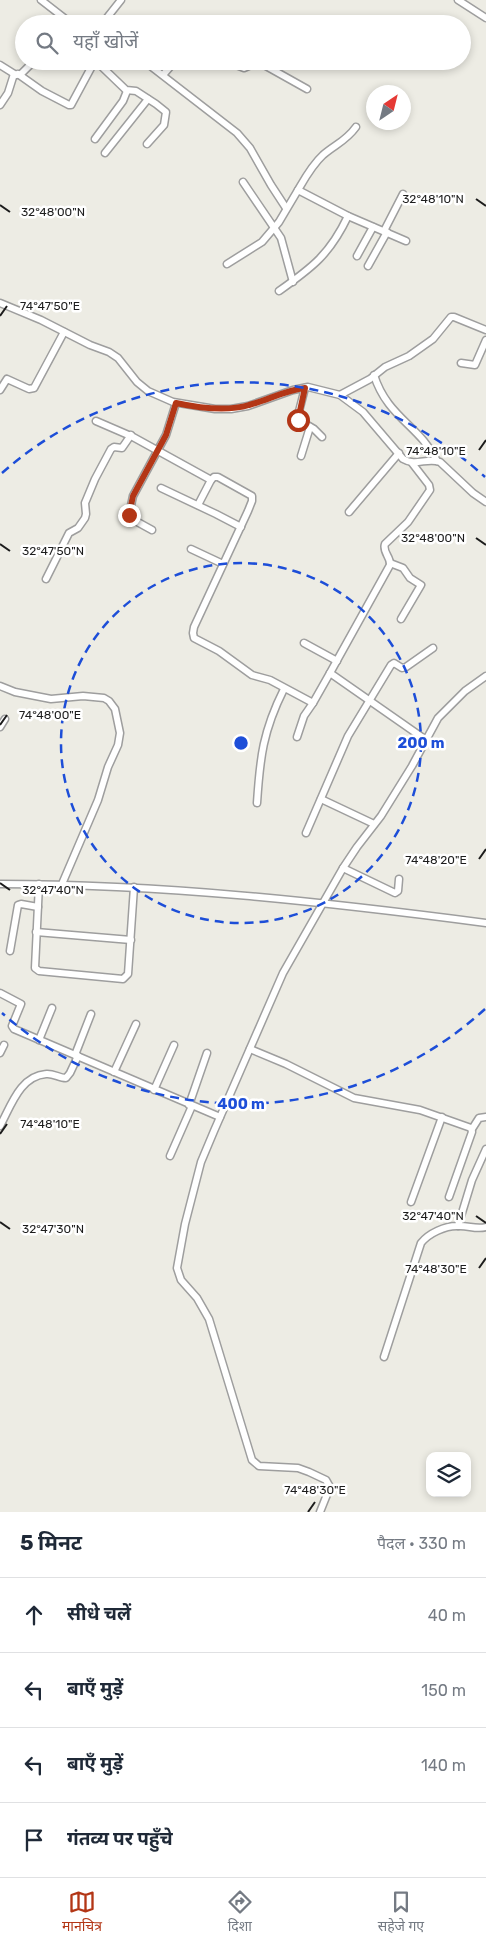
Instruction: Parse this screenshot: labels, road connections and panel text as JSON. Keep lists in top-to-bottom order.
{
  "north": "top right",
  "page": {
    "search": "यहाँ खोजें",
    "heading": ["5 मिनट", "पैदल · 330 m"],
    "list": [
      ["सीधे चलें", "40 m"],
      ["बाएँ मुड़ें", "150 m"],
      ["बाएँ मुड़ें", "140 m"],
      "गंतव्य पर पहुँचे"
    ],
    "nav": ["मानचित्र", "दिशा", "सहेजे गए"]
  },
  "coordinates": [
    "32°48'10\"N",
    "32°48'00\"N",
    "74°47'50\"E",
    "74°48'10\"E",
    "32°47'50\"N",
    "74°48'00\"E",
    "74°48'20\"E",
    "32°47'40\"N",
    "32°47'30\"N",
    "74°48'30\"E"
  ],
  "rings": ["200 m", "400 m"]
}
